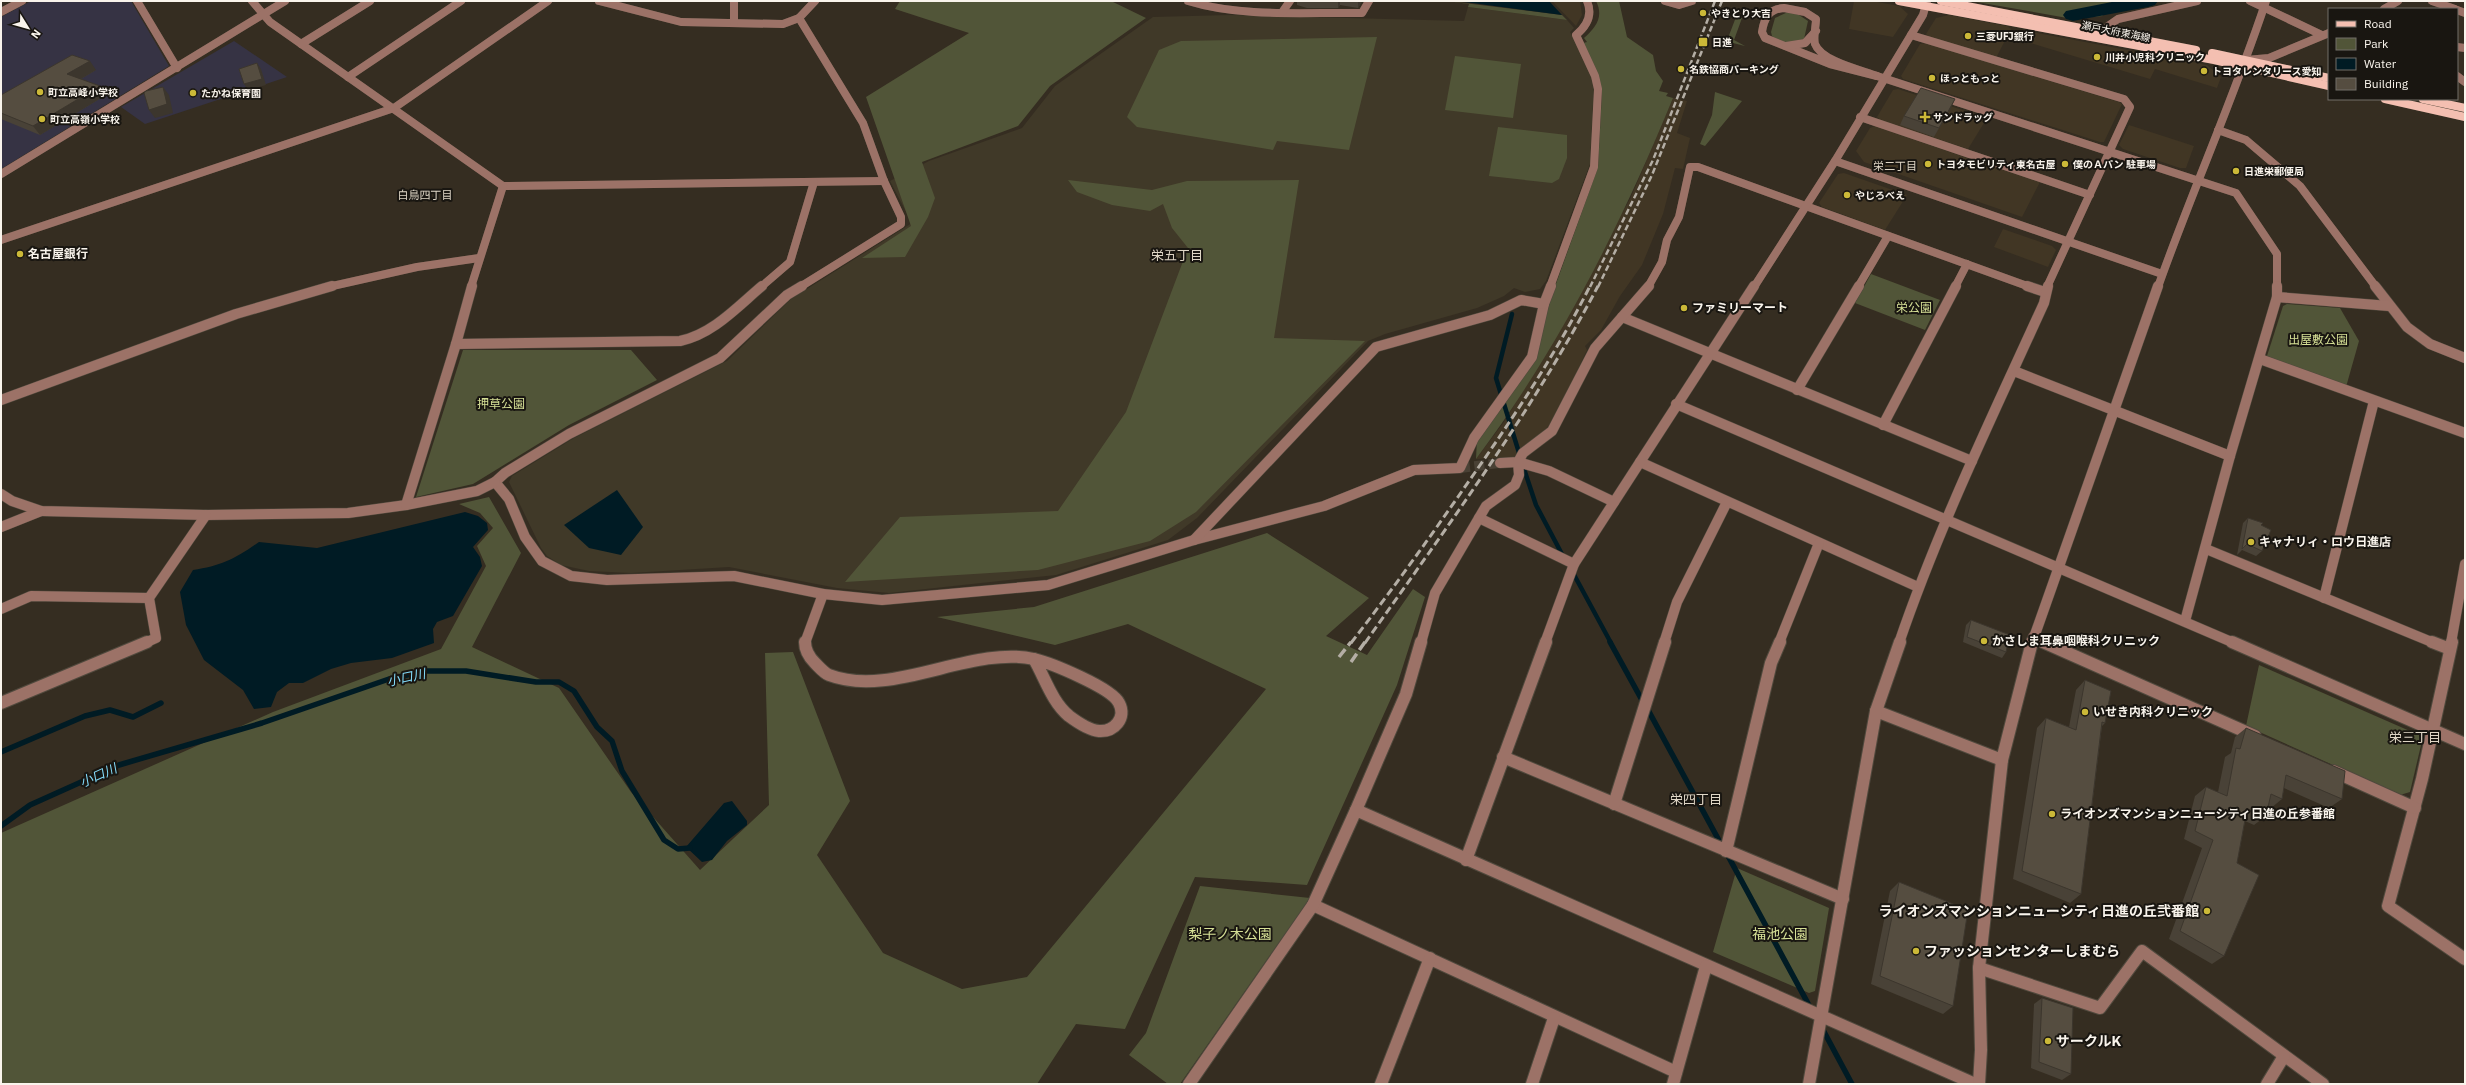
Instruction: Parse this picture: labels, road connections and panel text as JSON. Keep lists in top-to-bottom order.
{
  "streets": {
    "main road": ["瀬戸大府東海線"]
  },
  "districts": [
    "栄二丁目",
    "白鳥四丁目",
    "栄五丁目",
    "栄三丁目",
    "栄四丁目"
  ],
  "water": ["小口川"],
  "parks": [
    "栄公園",
    "出屋敷公園",
    "押草公園",
    "梨子ノ木公園",
    "福池公園"
  ],
  "places": {
    "other": [
      "やきとり大吉",
      "三菱UFJ銀行",
      "川井小児科クリニック",
      "名鉄協商パーキング",
      "トヨタレンタリース愛知",
      "ほっともっと",
      "町立高峰小学校",
      "たかね保育園",
      "町立高嶺小学校",
      "トヨタモビリティ東名古屋",
      "僕のＡパン 駐車場",
      "日進栄郵便局",
      "やじろべえ",
      "名古屋銀行",
      "ファミリーマート",
      "キャナリィ・ロウ日進店",
      "かさしま耳鼻咽喉科クリニック",
      "いせき内科クリニック",
      "ライオンズマンションニューシティ日進の丘参番館",
      "ライオンズマンションニューシティ日進の丘弐番館",
      "ファッションセンターしまむら",
      "サークルK"
    ],
    "transit": ["日進"],
    "health": ["サンドラッグ"]
  },
  "legend": [
    "Road",
    "Park",
    "Water",
    "Building"
  ],
  "north": "bottom right"
}
